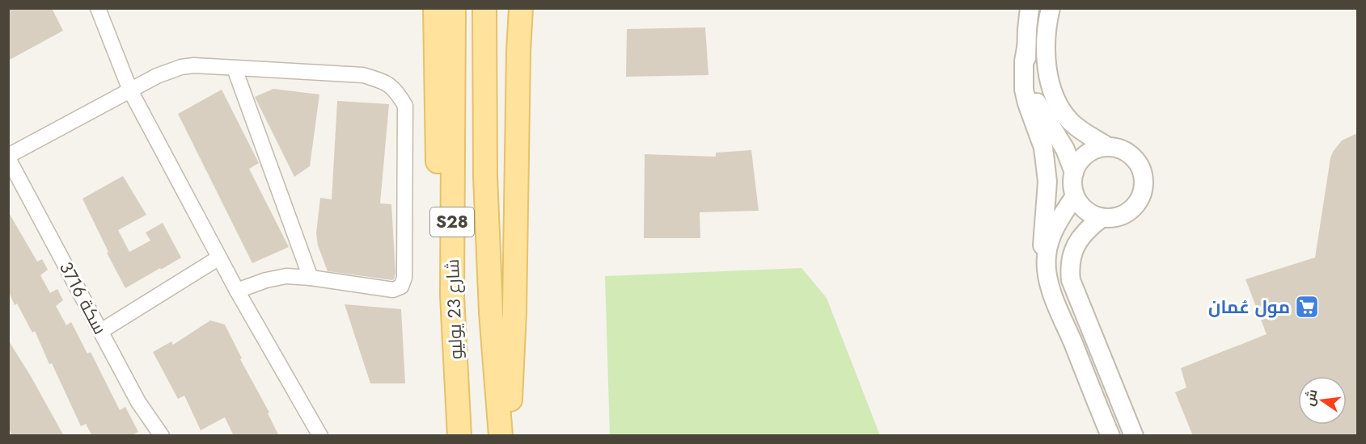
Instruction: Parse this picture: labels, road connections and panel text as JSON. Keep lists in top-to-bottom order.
{
  "streets": {
    "main road": ["S28", "شارع 23 يوليو"],
    "street": ["سكة 3716"]
  },
  "places": {
    "supermarket": ["مول عُمان"]
  },
  "north": "left"
}
